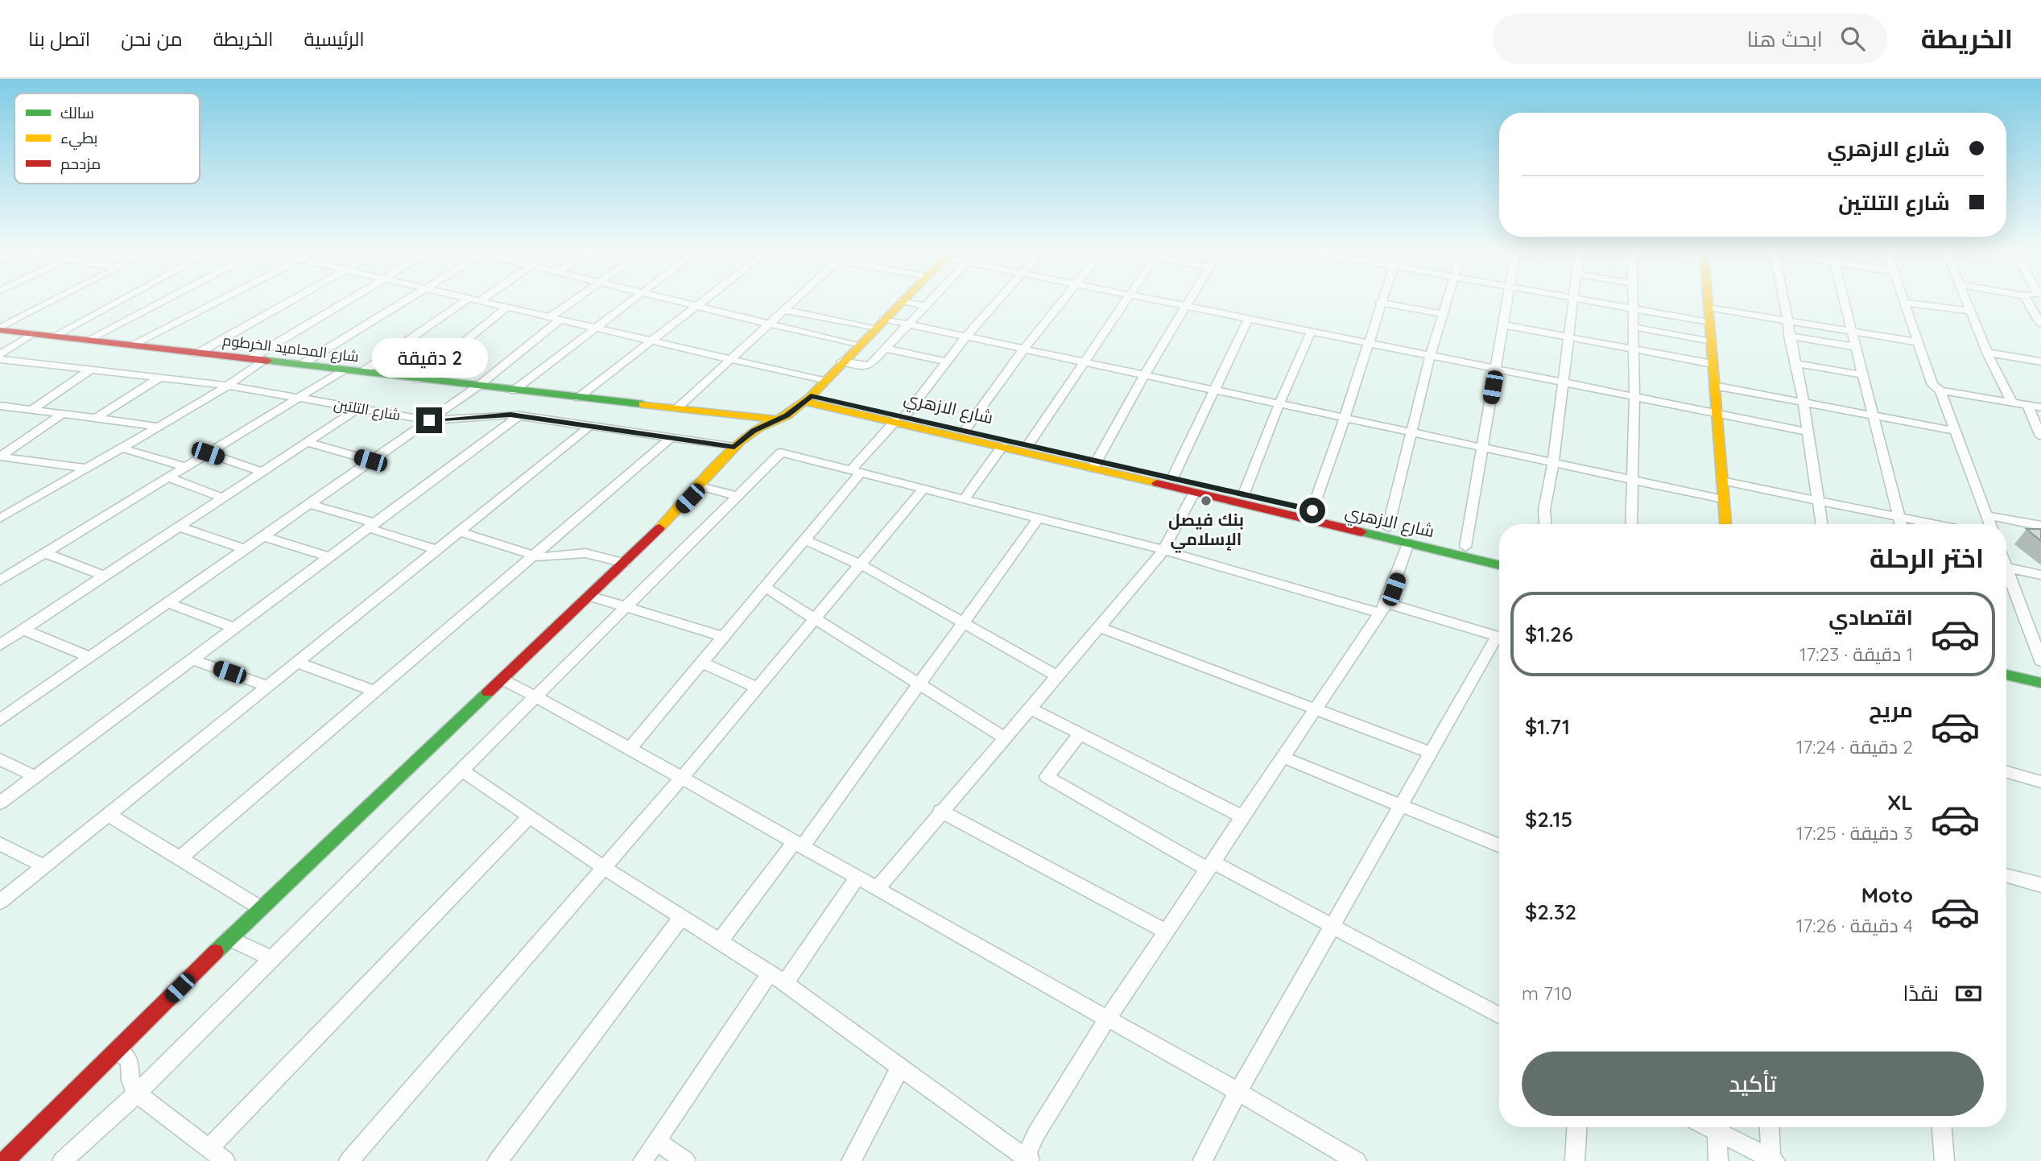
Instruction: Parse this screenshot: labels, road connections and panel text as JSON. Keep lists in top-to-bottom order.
{
  "streets": {
    "street": ["شارع المحاميد الخرطوم", "شارع الازهري", "شارع التلتين"]
  },
  "places": ["بنك فيصل الإسلامي"],
  "legend": ["سالك", "بطيء", "مزدحم"],
  "page": {
    "header": "الخريطة",
    "search": "ابحث هنا",
    "nav": [
      "الرئيسية",
      "الخريطة",
      "من نحن",
      "اتصل بنا"
    ],
    "banner": ["شارع الازهري", "شارع التلتين"],
    "bubble": "2 دقيقة",
    "heading": "اختر الرحلة",
    "list": [
      {
        "name": "اقتصادي",
        "note": "1 دقيقة · 17:23",
        "value": "$1.26"
      },
      {
        "name": "مريح",
        "note": "2 دقيقة · 17:24",
        "value": "$1.71"
      },
      {
        "name": "XL",
        "note": "3 دقيقة · 17:25",
        "value": "$2.15"
      },
      {
        "name": "Moto",
        "note": "4 دقيقة · 17:26",
        "value": "$2.32"
      }
    ],
    "pay": ["نقدًا", "710 m"],
    "buttons": "تأكيد"
  }
}
